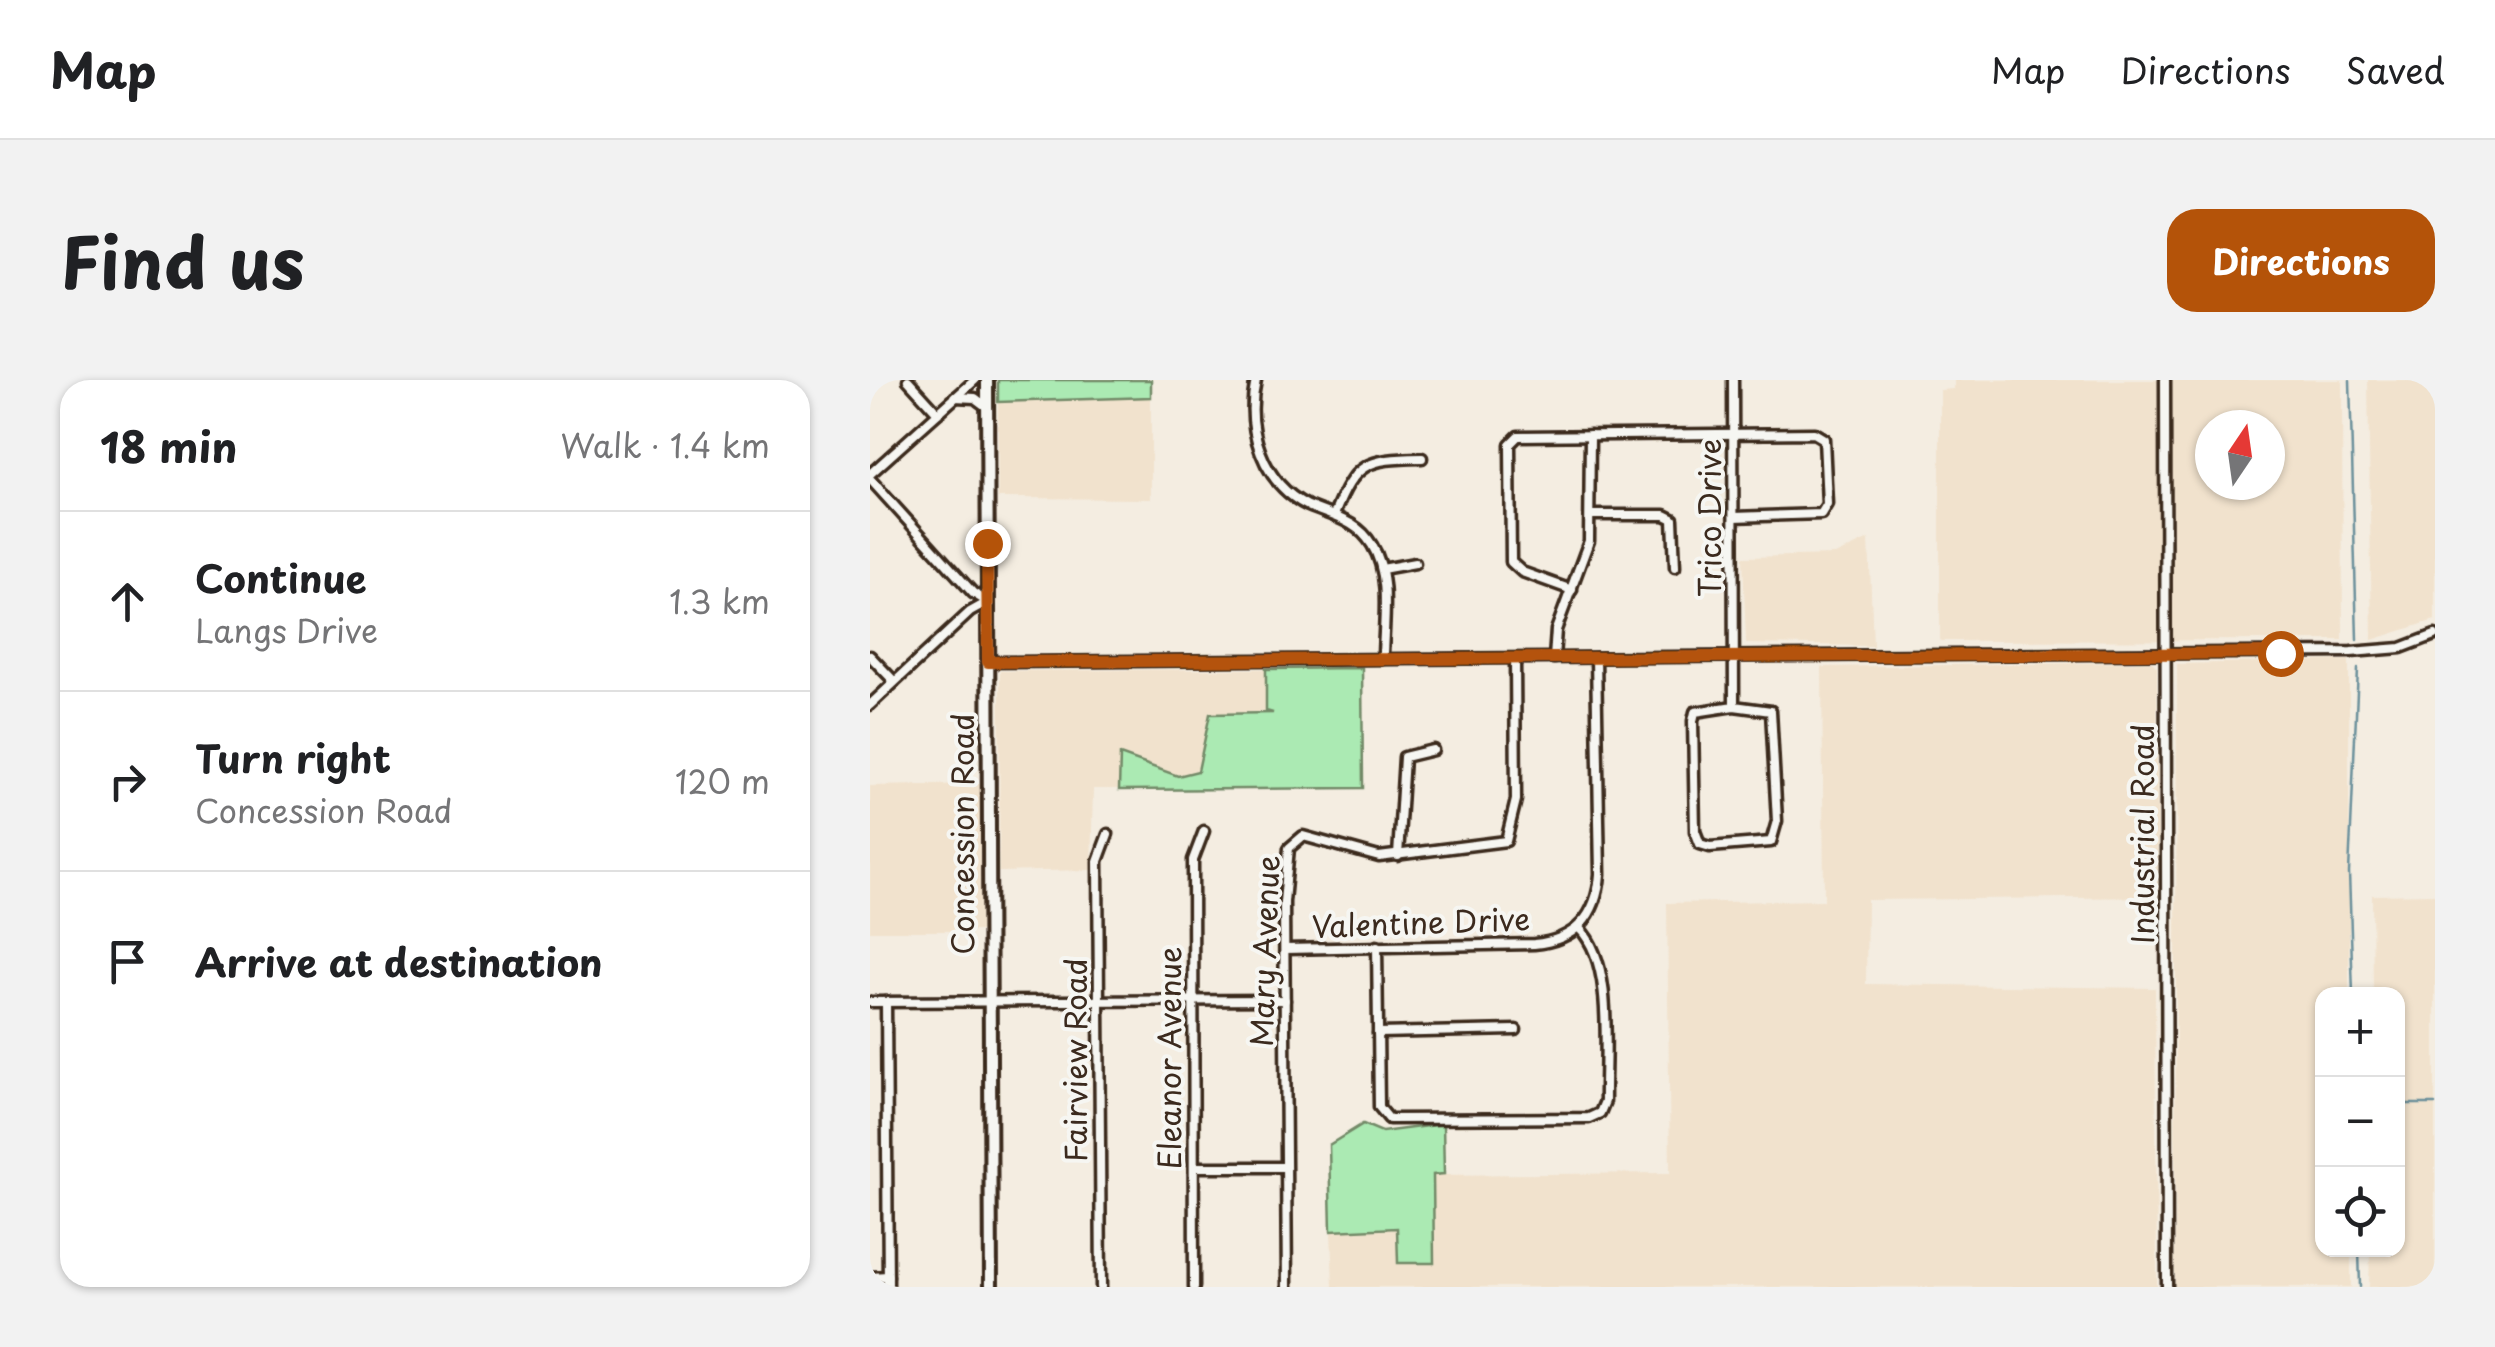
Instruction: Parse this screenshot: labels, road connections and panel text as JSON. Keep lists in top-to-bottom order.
{
  "streets": {
    "main road": ["Concession Road"],
    "street": [
      "Trico Drive",
      "Industrial Road",
      "Valentine Drive",
      "Mary Avenue",
      "Eleanor Avenue",
      "Fairview Road"
    ]
  },
  "crossings": [
    ["Valentine Drive", "Mary Avenue"]
  ],
  "north": "top",
  "page": {
    "header": "Map",
    "nav": ["Map", "Directions", "Saved"],
    "title": "Find us",
    "buttons": "Directions",
    "heading": ["18 min", "Walk · 1.4 km"],
    "list": [
      ["Continue", "Langs Drive", "1.3 km"],
      ["Turn right", "Concession Road", "120 m"],
      "Arrive at destination"
    ],
    "map_buttons": ["+", "−"]
  }
}
